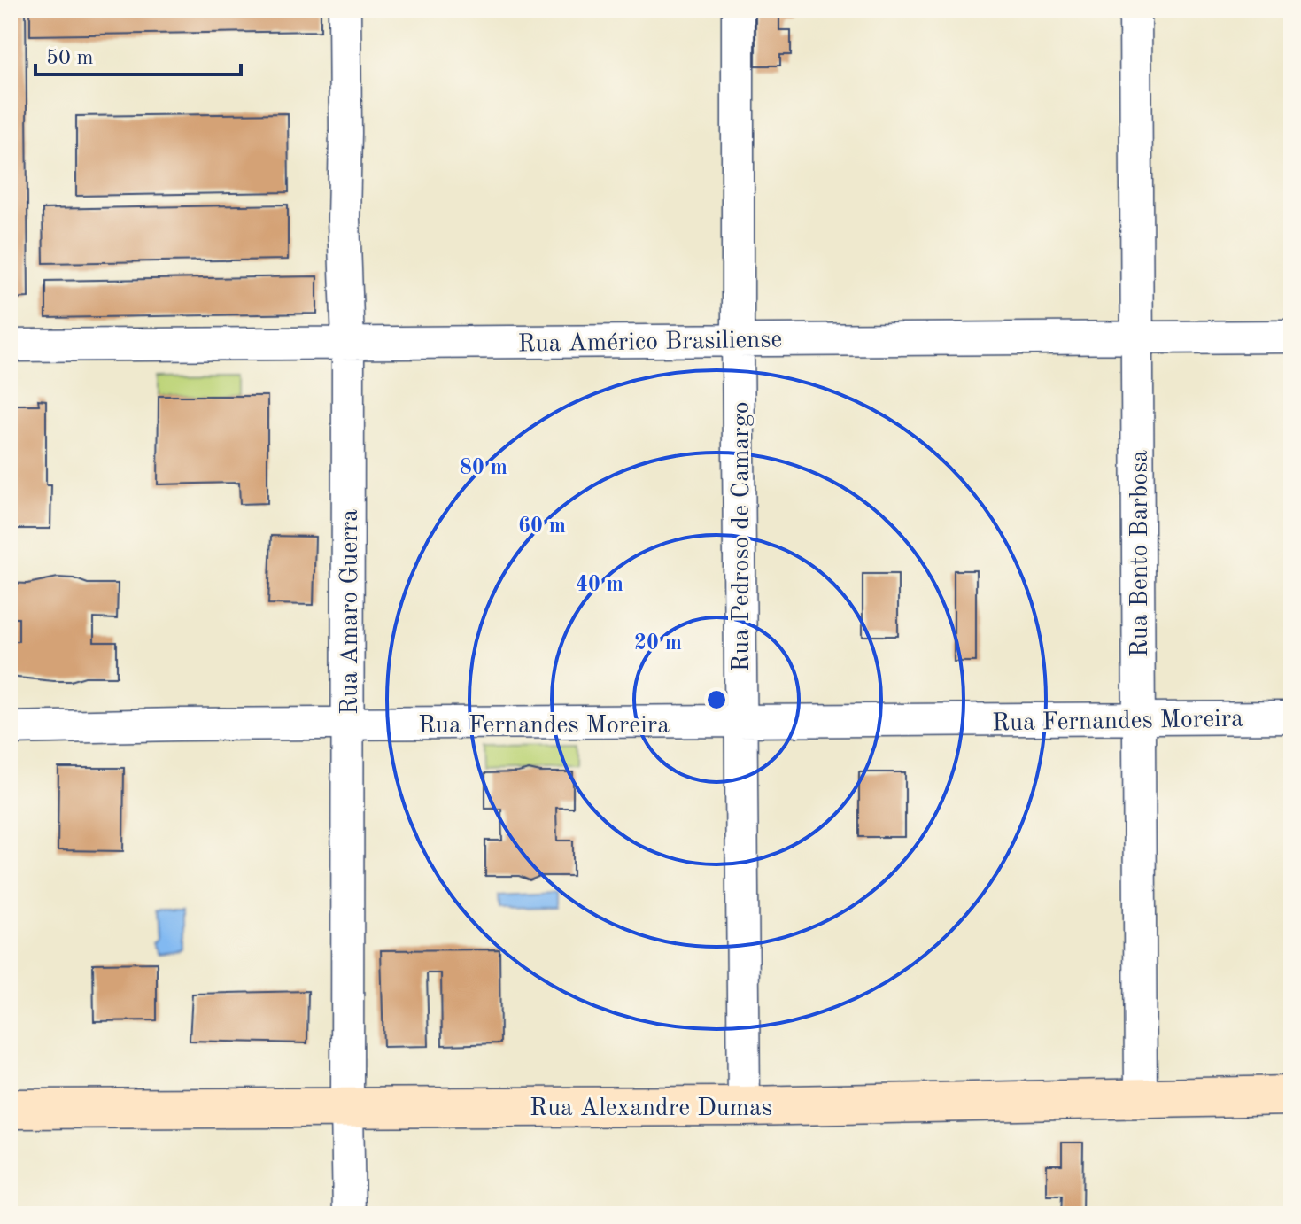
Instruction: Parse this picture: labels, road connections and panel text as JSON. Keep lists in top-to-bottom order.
{
  "streets": {
    "street": [
      "Rua Américo Brasiliense",
      "Rua Pedroso de Camargo",
      "Rua Bento Barbosa",
      "Rua Amaro Guerra",
      "Rua Fernandes Moreira",
      "Rua Alexandre Dumas"
    ]
  },
  "crossings": [
    ["Rua Américo Brasiliense", "Rua Pedroso de Camargo"],
    ["Rua Américo Brasiliense", "Rua Bento Barbosa"],
    ["Rua Américo Brasiliense", "Rua Amaro Guerra"],
    ["Rua Pedroso de Camargo", "Rua Fernandes Moreira"],
    ["Rua Pedroso de Camargo", "Rua Alexandre Dumas"],
    ["Rua Bento Barbosa", "Rua Fernandes Moreira"],
    ["Rua Bento Barbosa", "Rua Alexandre Dumas"],
    ["Rua Amaro Guerra", "Rua Fernandes Moreira"],
    ["Rua Amaro Guerra", "Rua Alexandre Dumas"]
  ],
  "scale_bar": "50 m",
  "rings": [
    "80 m",
    "60 m",
    "40 m",
    "20 m"
  ]
}
